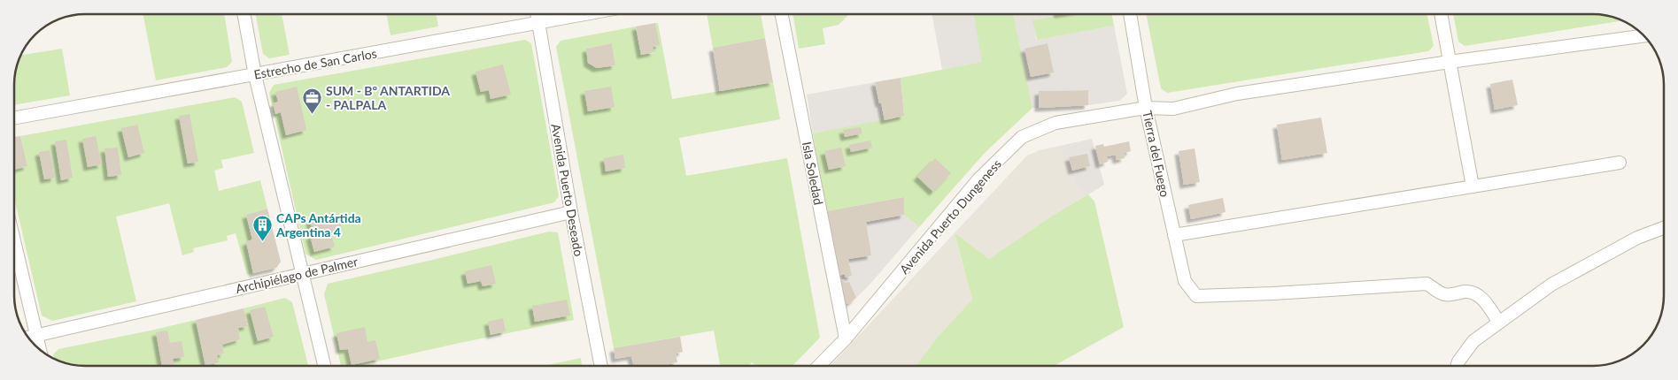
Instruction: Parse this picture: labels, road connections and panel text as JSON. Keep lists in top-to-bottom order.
{
  "streets": {
    "street": [
      "Estrecho de San Carlos",
      "Tierra del Fuego",
      "Isla Soledad",
      "Avenida Puerto Deseado",
      "Avenida Puerto Dungeness",
      "Archipiélago de Palmer"
    ]
  },
  "crossings": [
    ["Estrecho de San Carlos", "Avenida Puerto Deseado"],
    ["Tierra del Fuego", "Avenida Puerto Dungeness"],
    ["Isla Soledad", "Avenida Puerto Dungeness"],
    ["Avenida Puerto Deseado", "Archipiélago de Palmer"]
  ],
  "places": {
    "office": ["SUM - Bº ANTARTIDA - PALPALA"],
    "building": ["CAPs Antártida Argentina 4"]
  }
}
